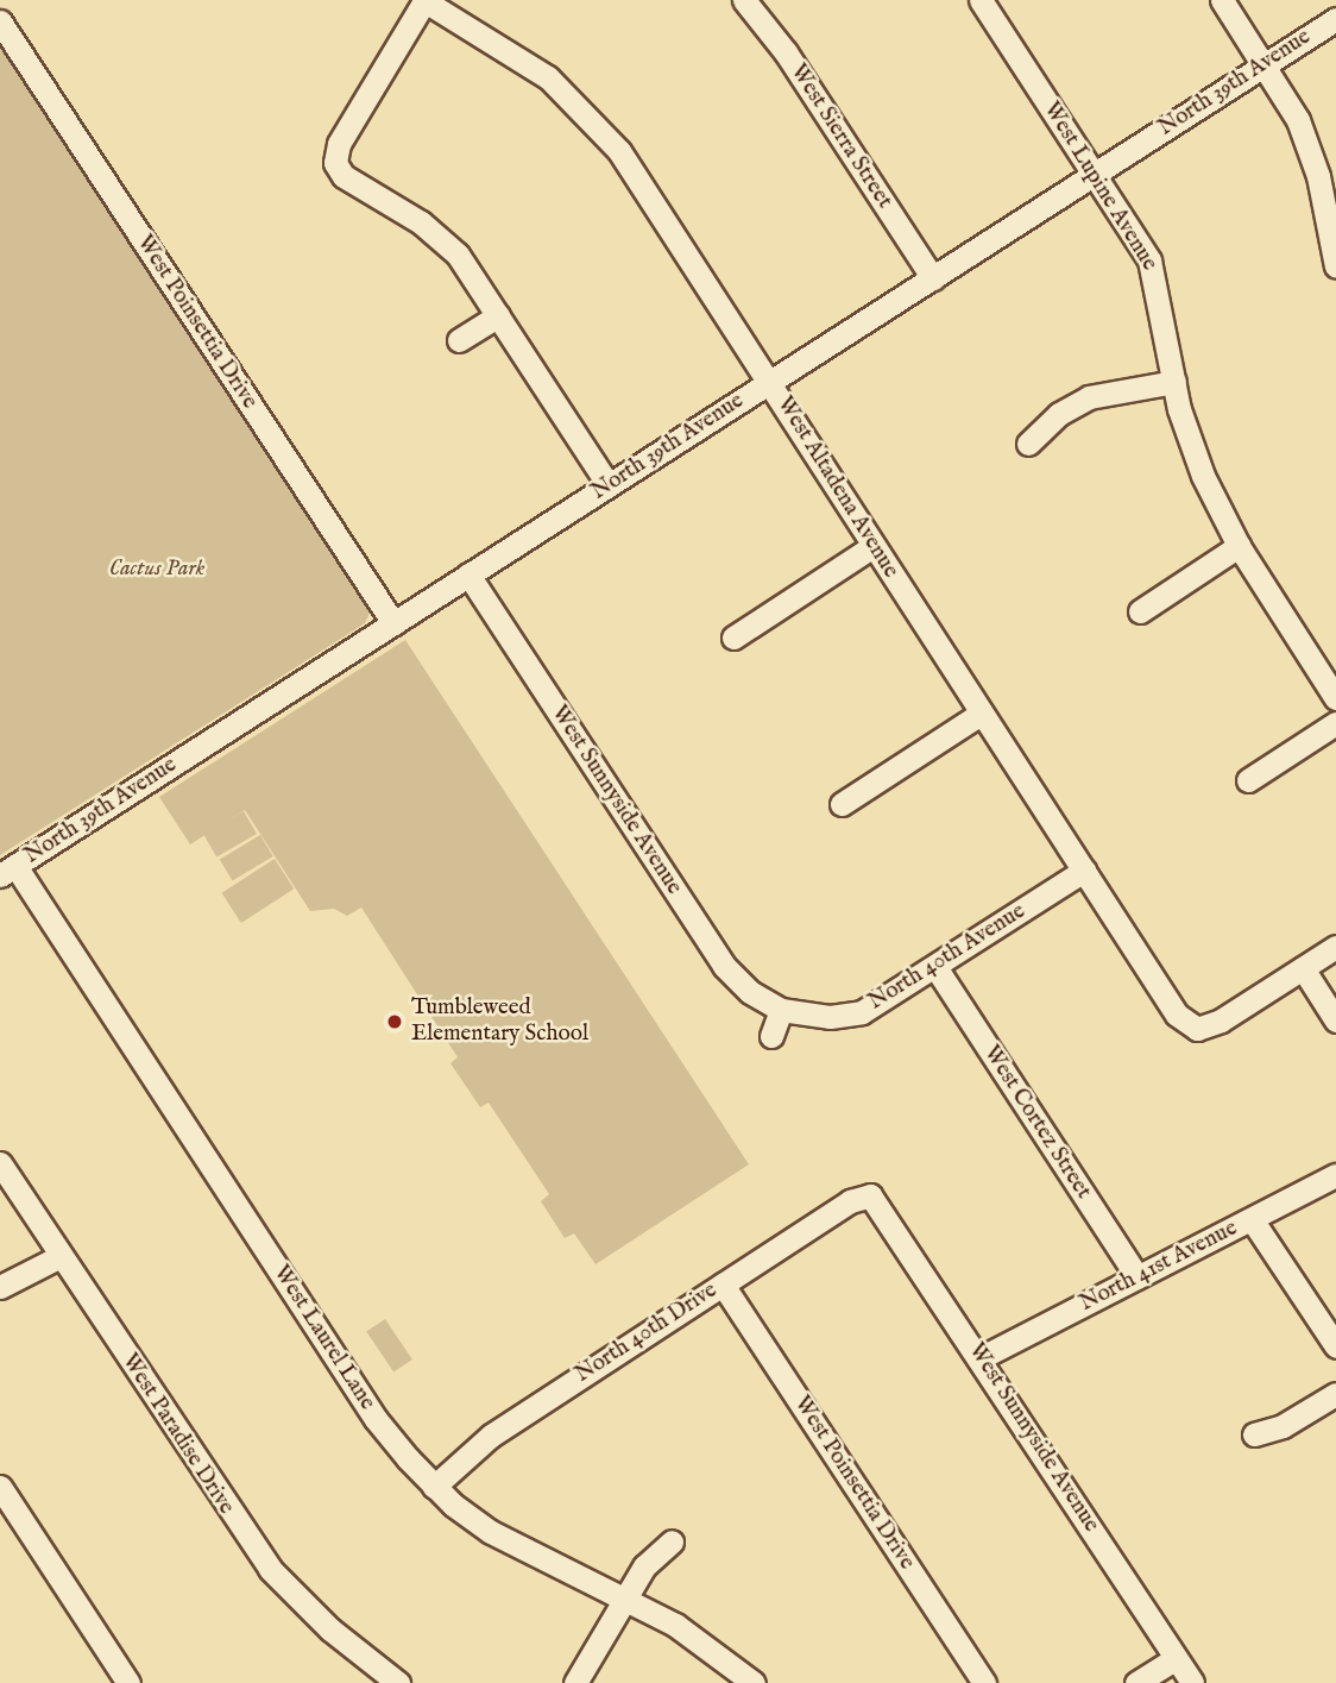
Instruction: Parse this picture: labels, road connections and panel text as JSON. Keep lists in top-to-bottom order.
{
  "streets": {
    "street": [
      "North 39th Avenue",
      "West Sierra Street",
      "West Lupine Avenue",
      "West Poinsettia Drive",
      "West Altadena Avenue",
      "West Sunnyside Avenue",
      "North 40th Avenue",
      "West Cortez Street",
      "North 41st Avenue",
      "North 40th Drive",
      "West Laurel Lane",
      "West Paradise Drive"
    ]
  },
  "crossings": [
    ["North 39th Avenue", "West Sierra Street"],
    ["North 39th Avenue", "West Lupine Avenue"],
    ["North 39th Avenue", "West Poinsettia Drive"],
    ["North 39th Avenue", "West Altadena Avenue"],
    ["North 39th Avenue", "West Sunnyside Avenue"],
    ["North 39th Avenue", "West Laurel Lane"],
    ["West Poinsettia Drive", "North 40th Drive"],
    ["West Altadena Avenue", "North 40th Avenue"],
    ["West Sunnyside Avenue", "North 40th Avenue"],
    ["West Sunnyside Avenue", "North 41st Avenue"],
    ["West Sunnyside Avenue", "North 40th Drive"],
    ["North 40th Avenue", "West Cortez Street"],
    ["West Cortez Street", "North 41st Avenue"],
    ["North 40th Drive", "West Laurel Lane"]
  ],
  "parks": ["Cactus Park"],
  "places": ["Tumbleweed Elementary School"]
}
